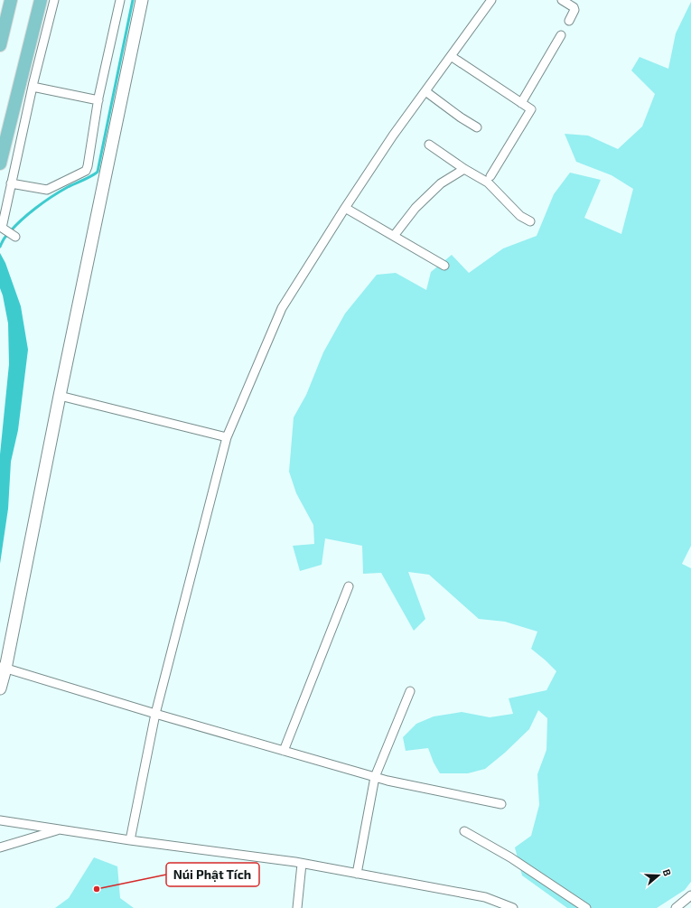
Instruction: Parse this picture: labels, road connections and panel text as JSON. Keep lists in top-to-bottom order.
{
  "places": ["Núi Phật Tích"],
  "north": "right"
}
